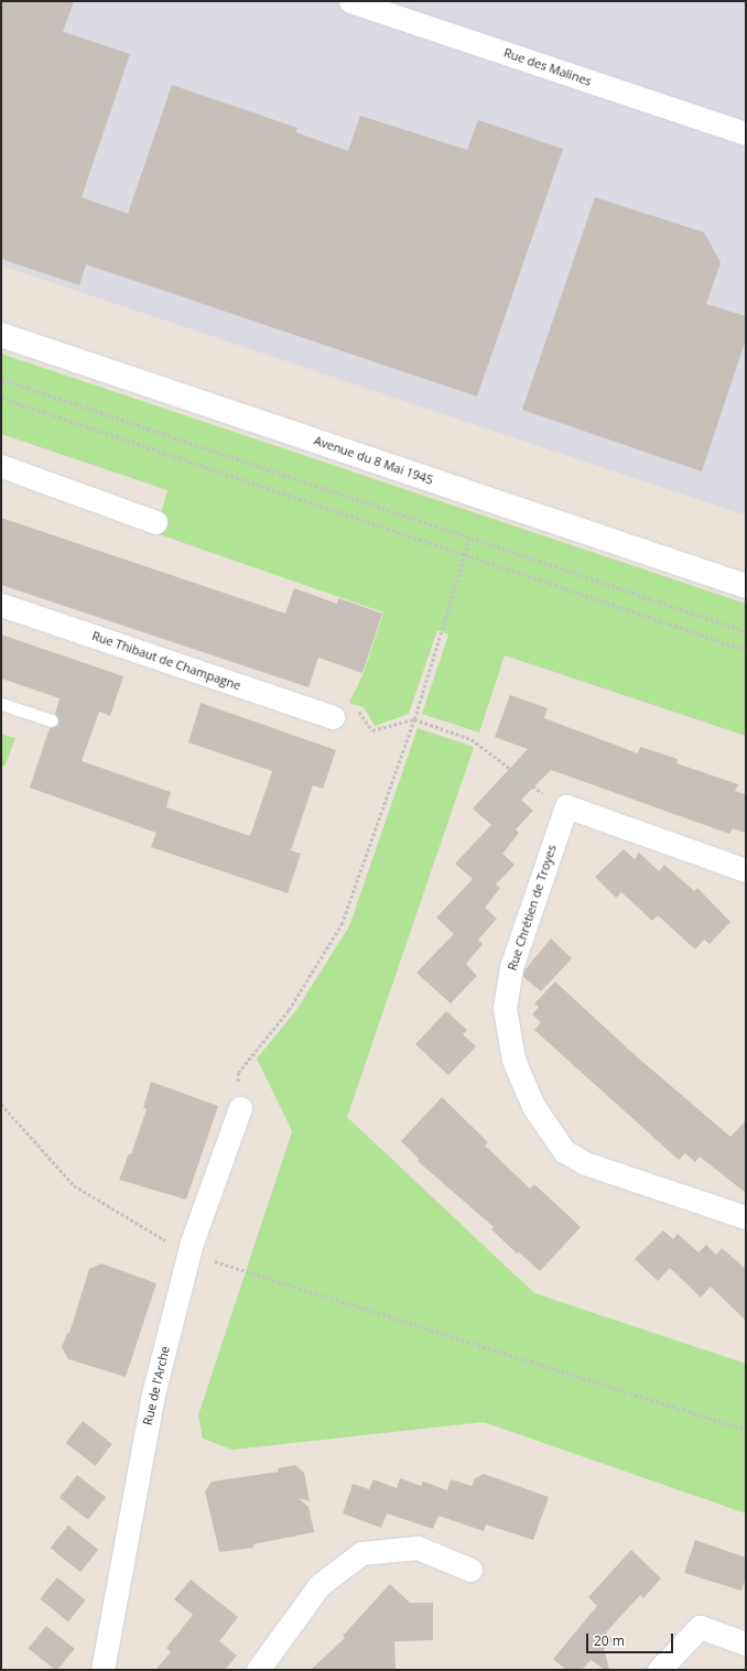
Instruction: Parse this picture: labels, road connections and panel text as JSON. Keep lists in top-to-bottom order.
{
  "streets": {
    "street": [
      "Rue des Malines",
      "Avenue du 8 Mai 1945",
      "Rue Thibaut de Champagne",
      "Rue Chrétien de Troyes",
      "Rue de l'Arche"
    ]
  },
  "scale_bar": "20 m"
}
